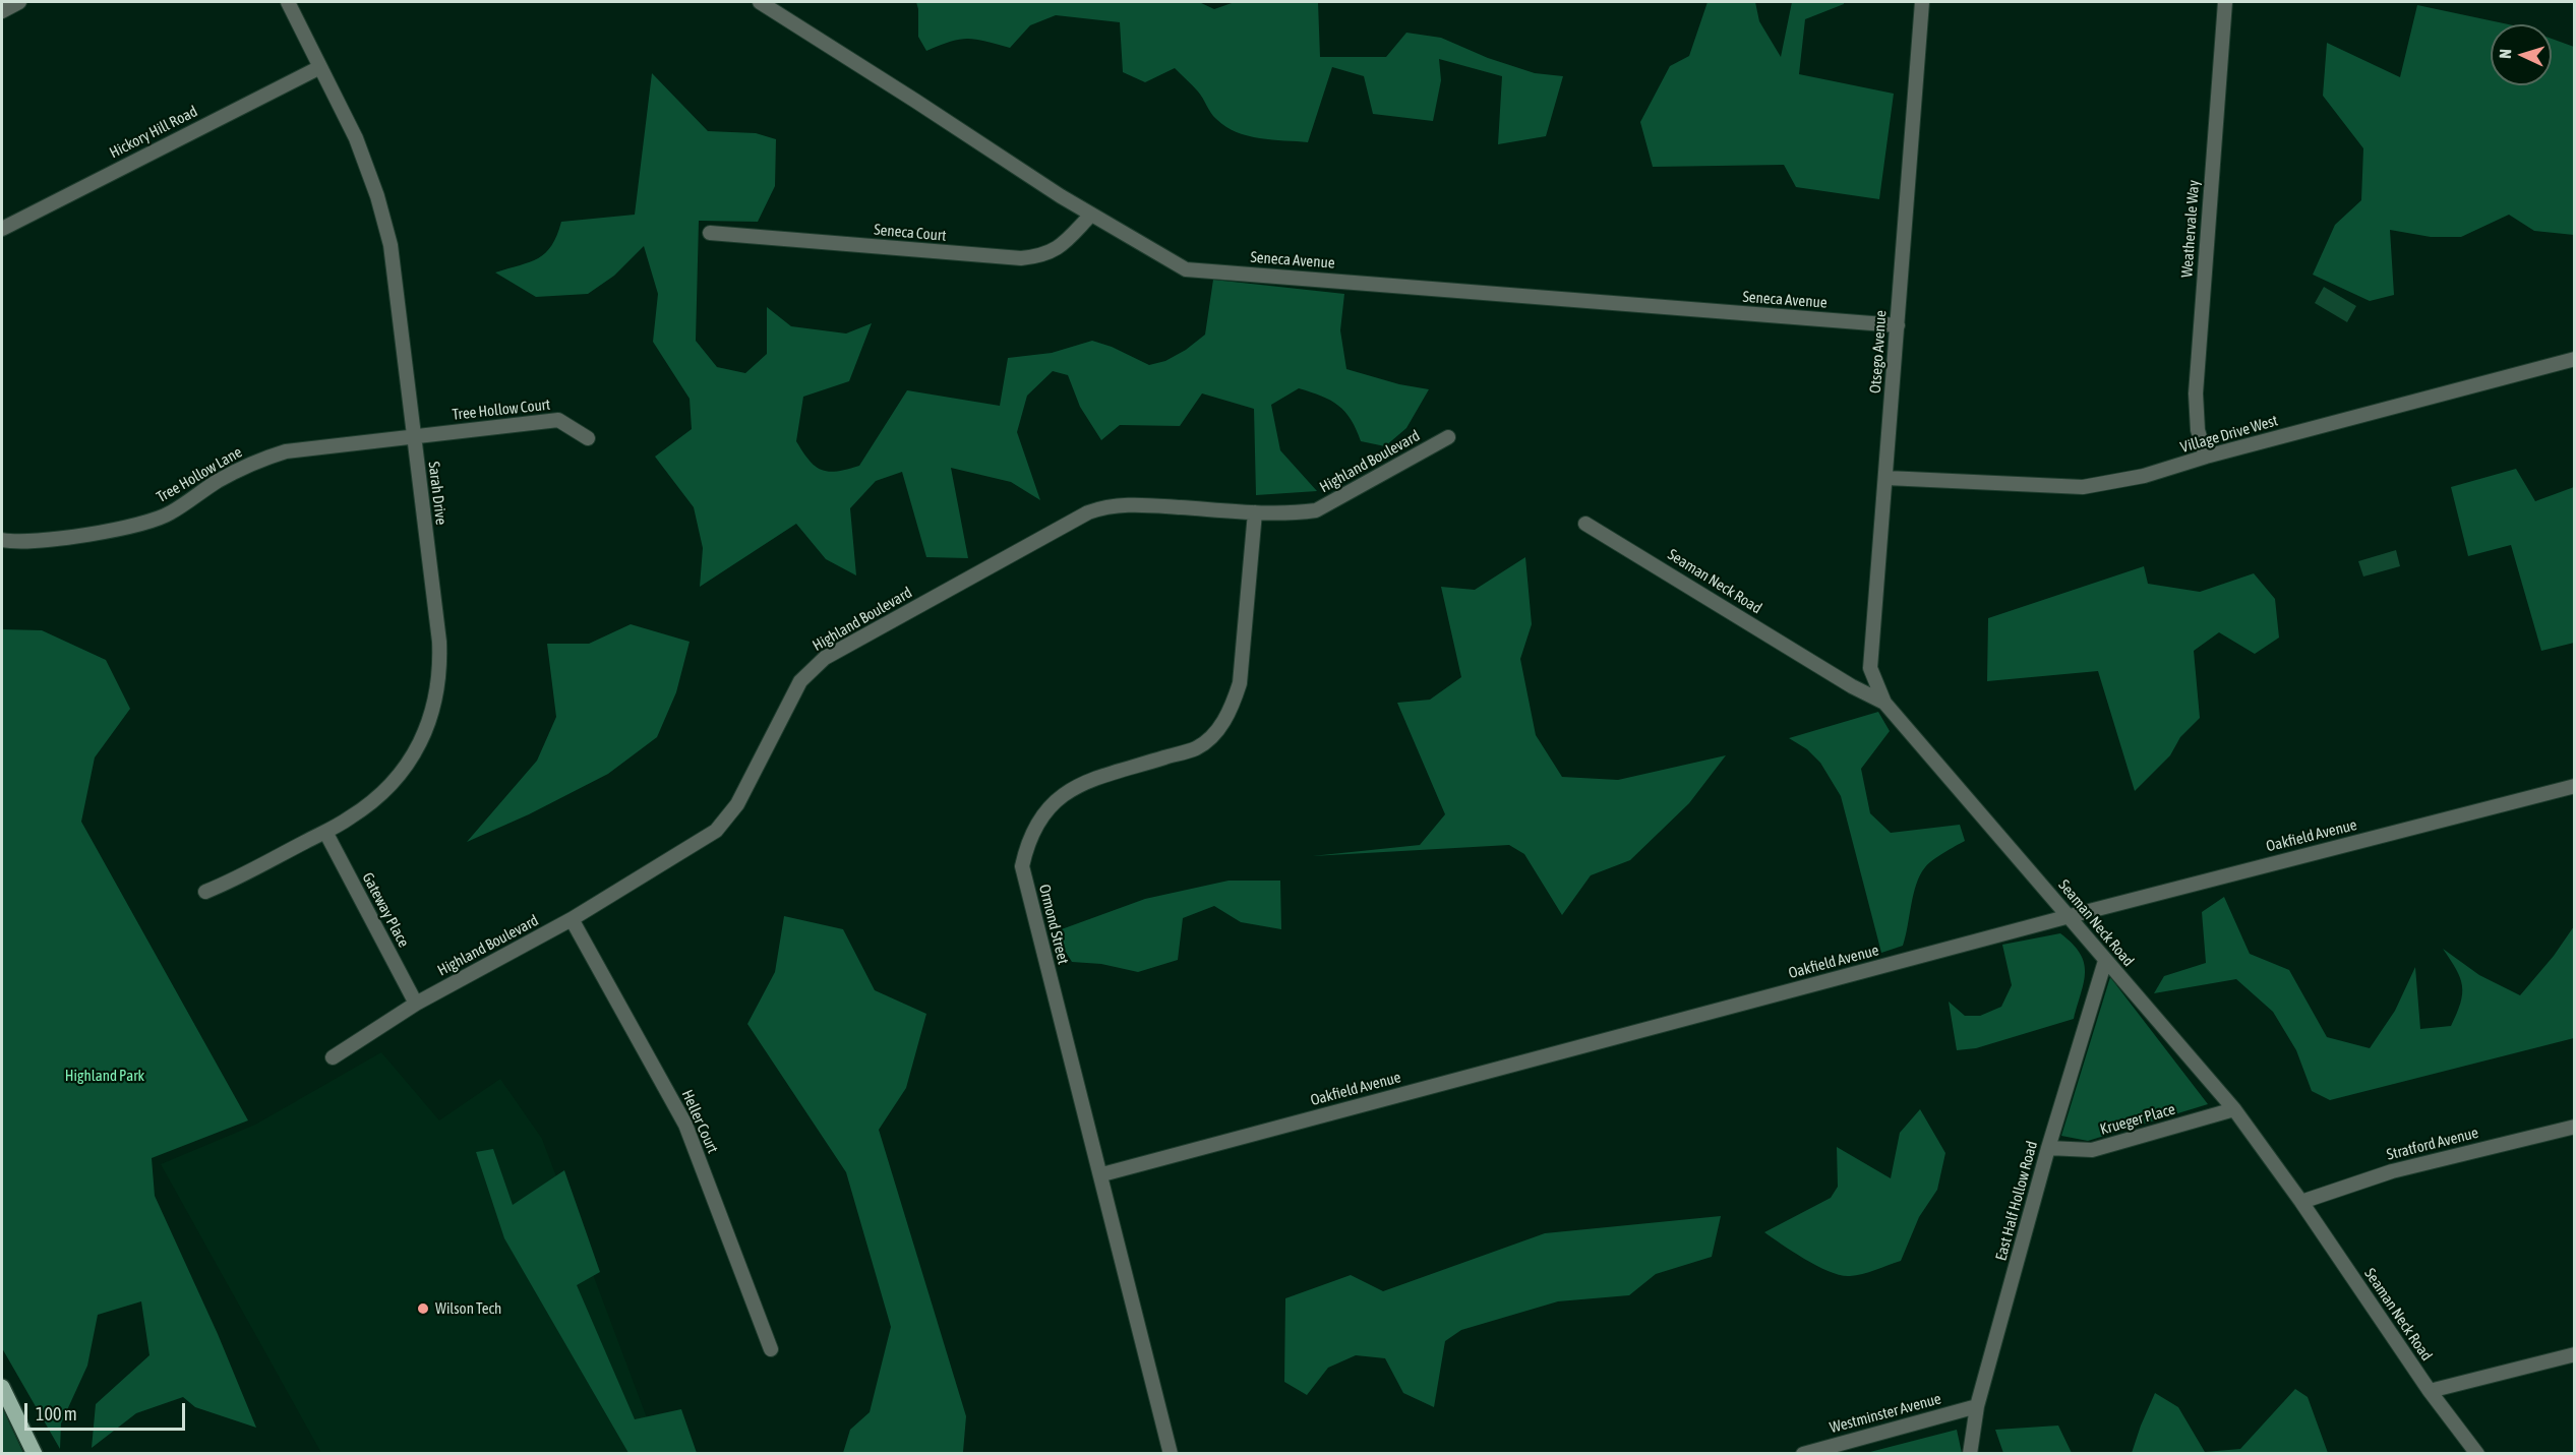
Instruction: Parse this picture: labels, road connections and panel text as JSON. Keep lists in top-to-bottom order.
{
  "streets": {
    "street": [
      "Hickory Hill Road",
      "Weathervale Way",
      "Seneca Court",
      "Seneca Avenue",
      "Otsego Avenue",
      "Tree Hollow Court",
      "Village Drive West",
      "Highland Boulevard",
      "Tree Hollow Lane",
      "Sarah Drive",
      "Seaman Neck Road",
      "Oakfield Avenue",
      "Gateway Place",
      "Ormond Street",
      "Krueger Place",
      "Heller Court",
      "Stratford Avenue",
      "East Half Hollow Road",
      "Westminster Avenue"
    ]
  },
  "crossings": [
    ["Hickory Hill Road", "Sarah Drive"],
    ["Weathervale Way", "Village Drive West"],
    ["Seneca Court", "Seneca Avenue"],
    ["Seneca Avenue", "Otsego Avenue"],
    ["Otsego Avenue", "Village Drive West"],
    ["Otsego Avenue", "Seaman Neck Road"],
    ["Tree Hollow Court", "Tree Hollow Lane"],
    ["Tree Hollow Court", "Sarah Drive"],
    ["Highland Boulevard", "Gateway Place"],
    ["Highland Boulevard", "Ormond Street"],
    ["Highland Boulevard", "Heller Court"],
    ["Tree Hollow Lane", "Sarah Drive"],
    ["Sarah Drive", "Gateway Place"],
    ["Seaman Neck Road", "Oakfield Avenue"],
    ["Seaman Neck Road", "Krueger Place"],
    ["Seaman Neck Road", "Stratford Avenue"],
    ["Seaman Neck Road", "East Half Hollow Road"],
    ["Oakfield Avenue", "Ormond Street"],
    ["Krueger Place", "East Half Hollow Road"],
    ["East Half Hollow Road", "Westminster Avenue"]
  ],
  "parks": ["Highland Park"],
  "places": ["Wilson Tech"],
  "scale_bar": "100 m",
  "north": "left"
}
